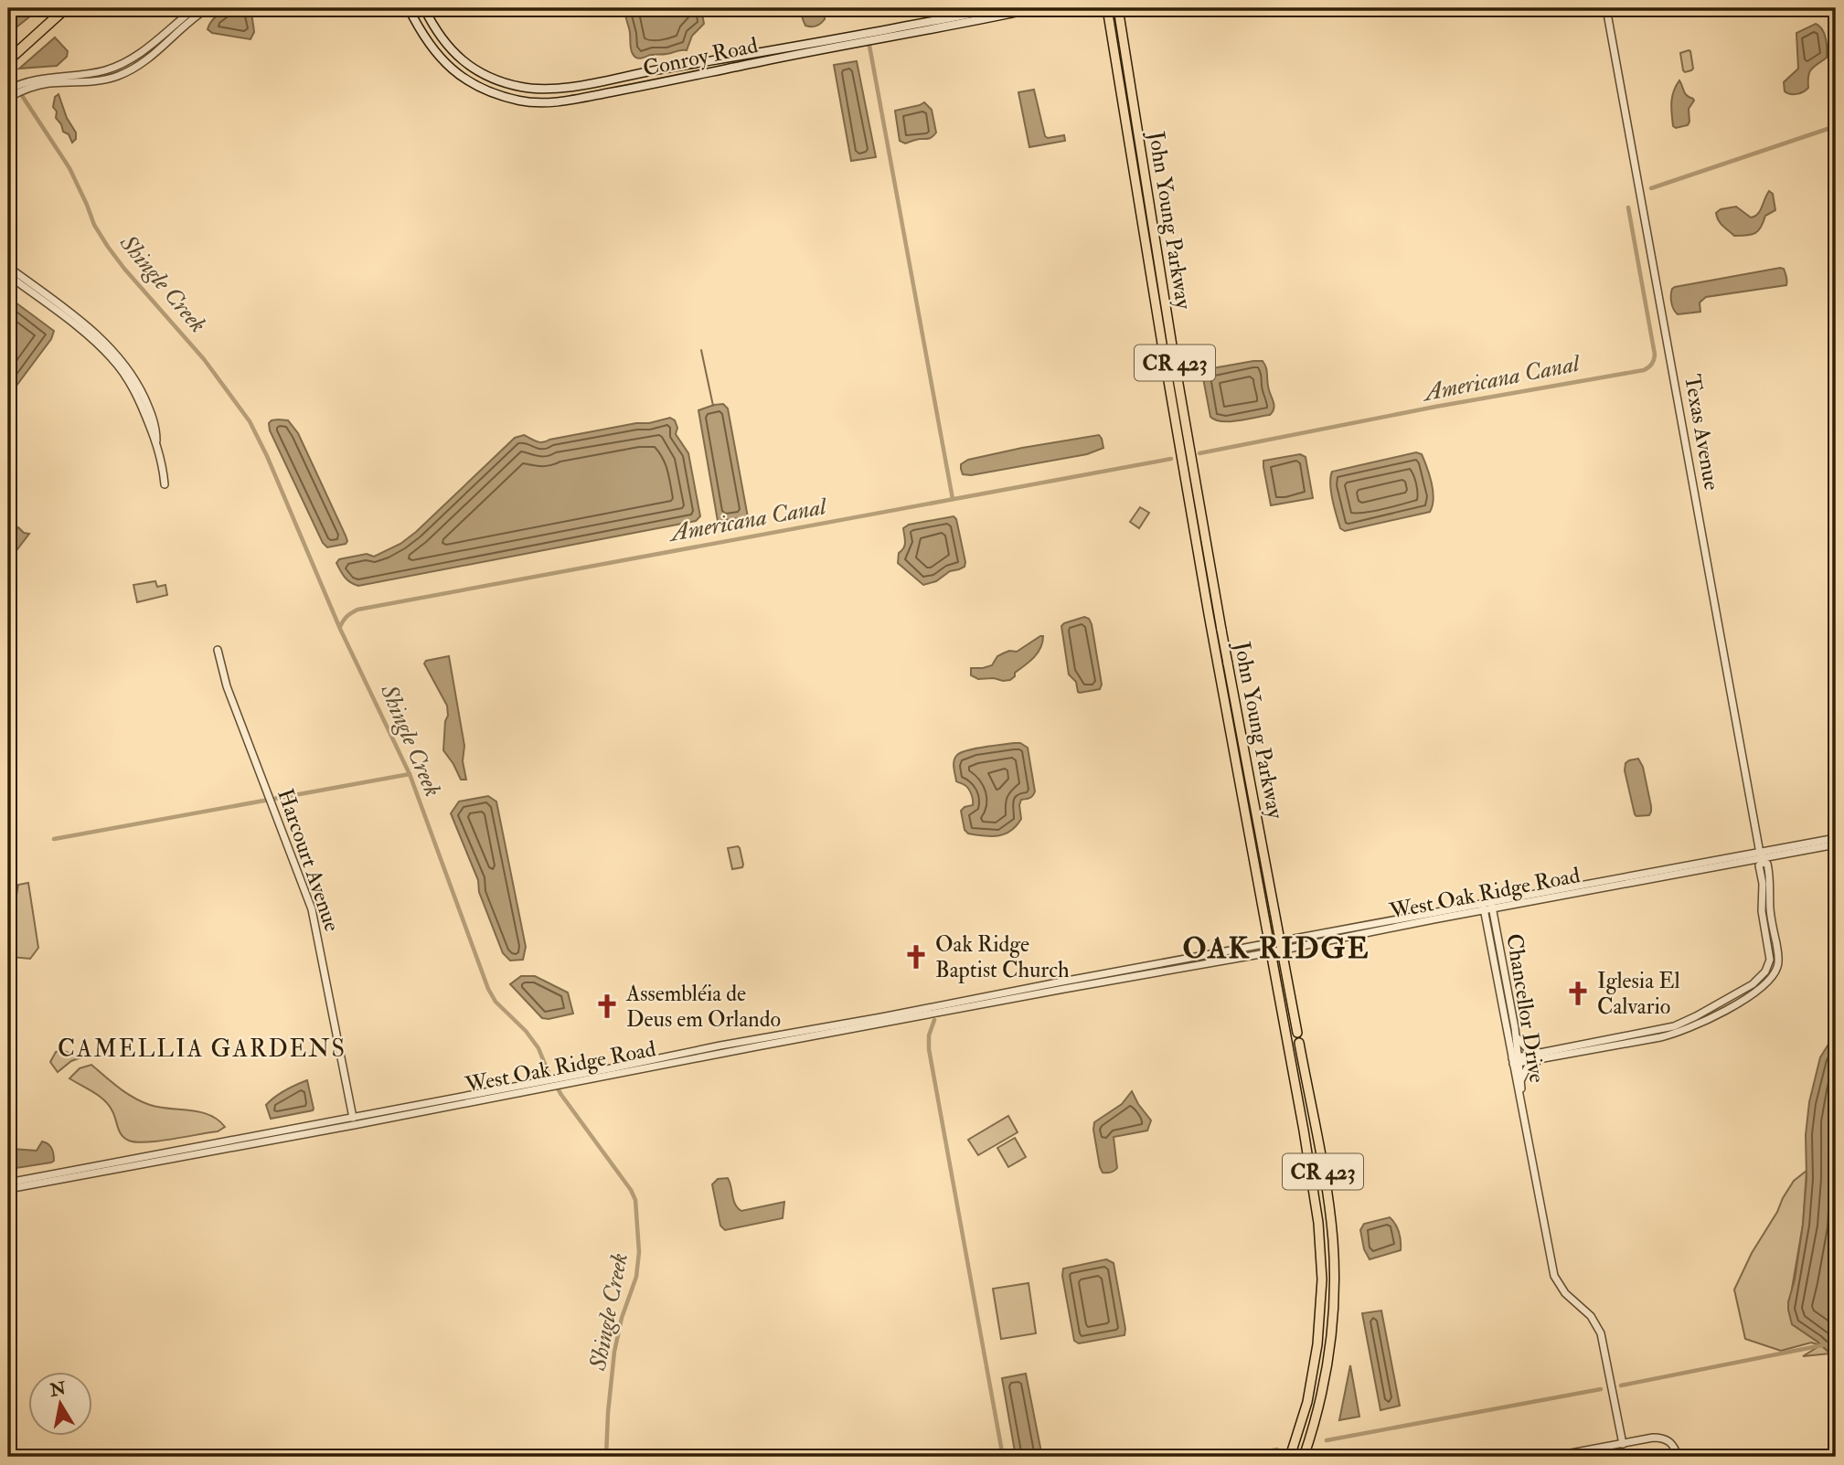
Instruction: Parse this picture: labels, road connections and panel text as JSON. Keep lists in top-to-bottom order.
{
  "streets": {
    "main road": ["Conroy Road", "John Young Parkway", "CR 423"],
    "street": [
      "Texas Avenue",
      "Harcourt Avenue",
      "West Oak Ridge Road",
      "Chancellor Drive"
    ]
  },
  "crossings": [
    ["John Young Parkway", "West Oak Ridge Road"],
    ["Texas Avenue", "West Oak Ridge Road"],
    ["Texas Avenue", "Chancellor Drive"],
    ["Harcourt Avenue", "West Oak Ridge Road"],
    ["West Oak Ridge Road", "Chancellor Drive"]
  ],
  "districts": ["OAK RIDGE", "CAMELLIA GARDENS"],
  "water": ["Shingle Creek", "Americana Canal"],
  "places": {
    "church": ["Oak Ridge Baptist Church", "Iglesia El Calvario", "Assembléia de Deus em Orlando"]
  },
  "north": "top"
}
